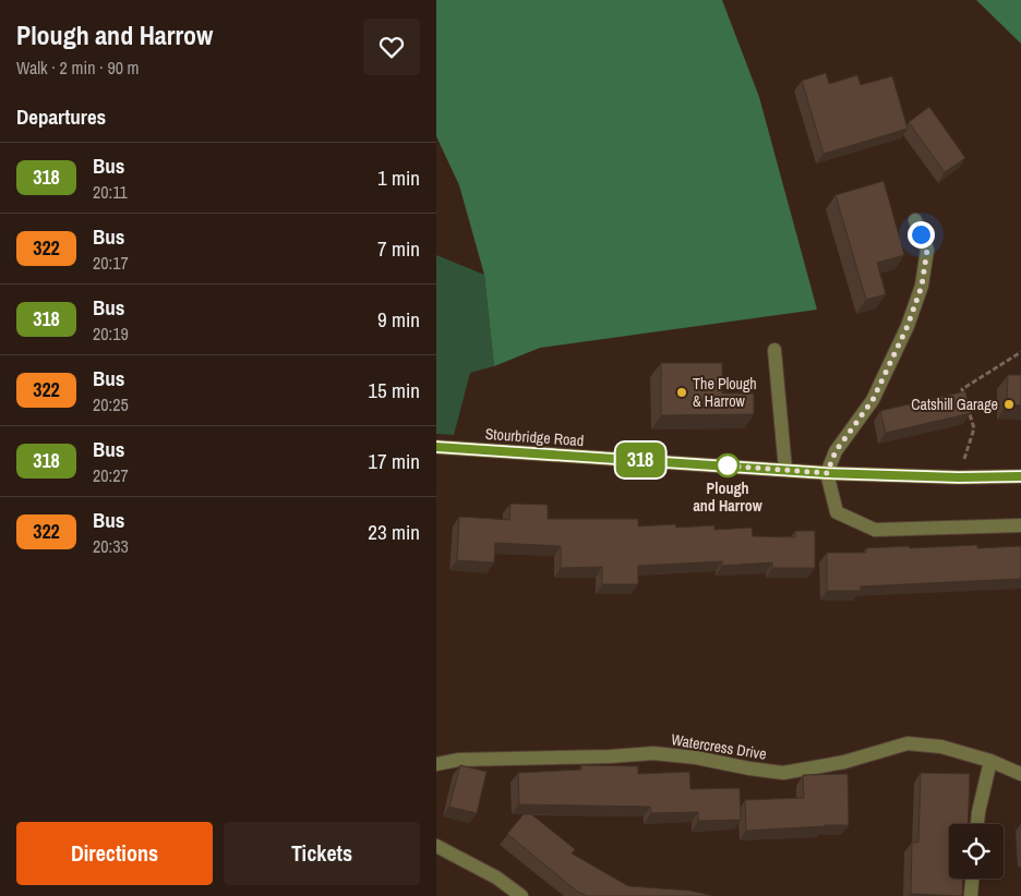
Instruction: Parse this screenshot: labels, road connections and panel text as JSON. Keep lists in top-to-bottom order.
{
  "streets": {
    "main road": ["Stourbridge Road"],
    "street": ["Watercress Drive"]
  },
  "places": ["The Plough & Harrow", "Catshill Garage", "Plough and Harrow"],
  "lines": ["bus line 318"],
  "page": {
    "heading": [
      ["Plough and Harrow", "Walk · 2 min · 90 m"],
      "Departures"
    ],
    "on_map": "318",
    "list": [
      {
        "mark": "318",
        "name": "Bus",
        "note": "20:11",
        "value": "1 min"
      },
      {
        "mark": "322",
        "name": "Bus",
        "note": "20:17",
        "value": "7 min"
      },
      {
        "mark": "318",
        "name": "Bus",
        "note": "20:19",
        "value": "9 min"
      },
      {
        "mark": "322",
        "name": "Bus",
        "note": "20:25",
        "value": "15 min"
      },
      {
        "mark": "318",
        "name": "Bus",
        "note": "20:27",
        "value": "17 min"
      },
      {
        "mark": "322",
        "name": "Bus",
        "note": "20:33",
        "value": "23 min"
      }
    ],
    "buttons": ["Directions", "Tickets"]
  }
}
